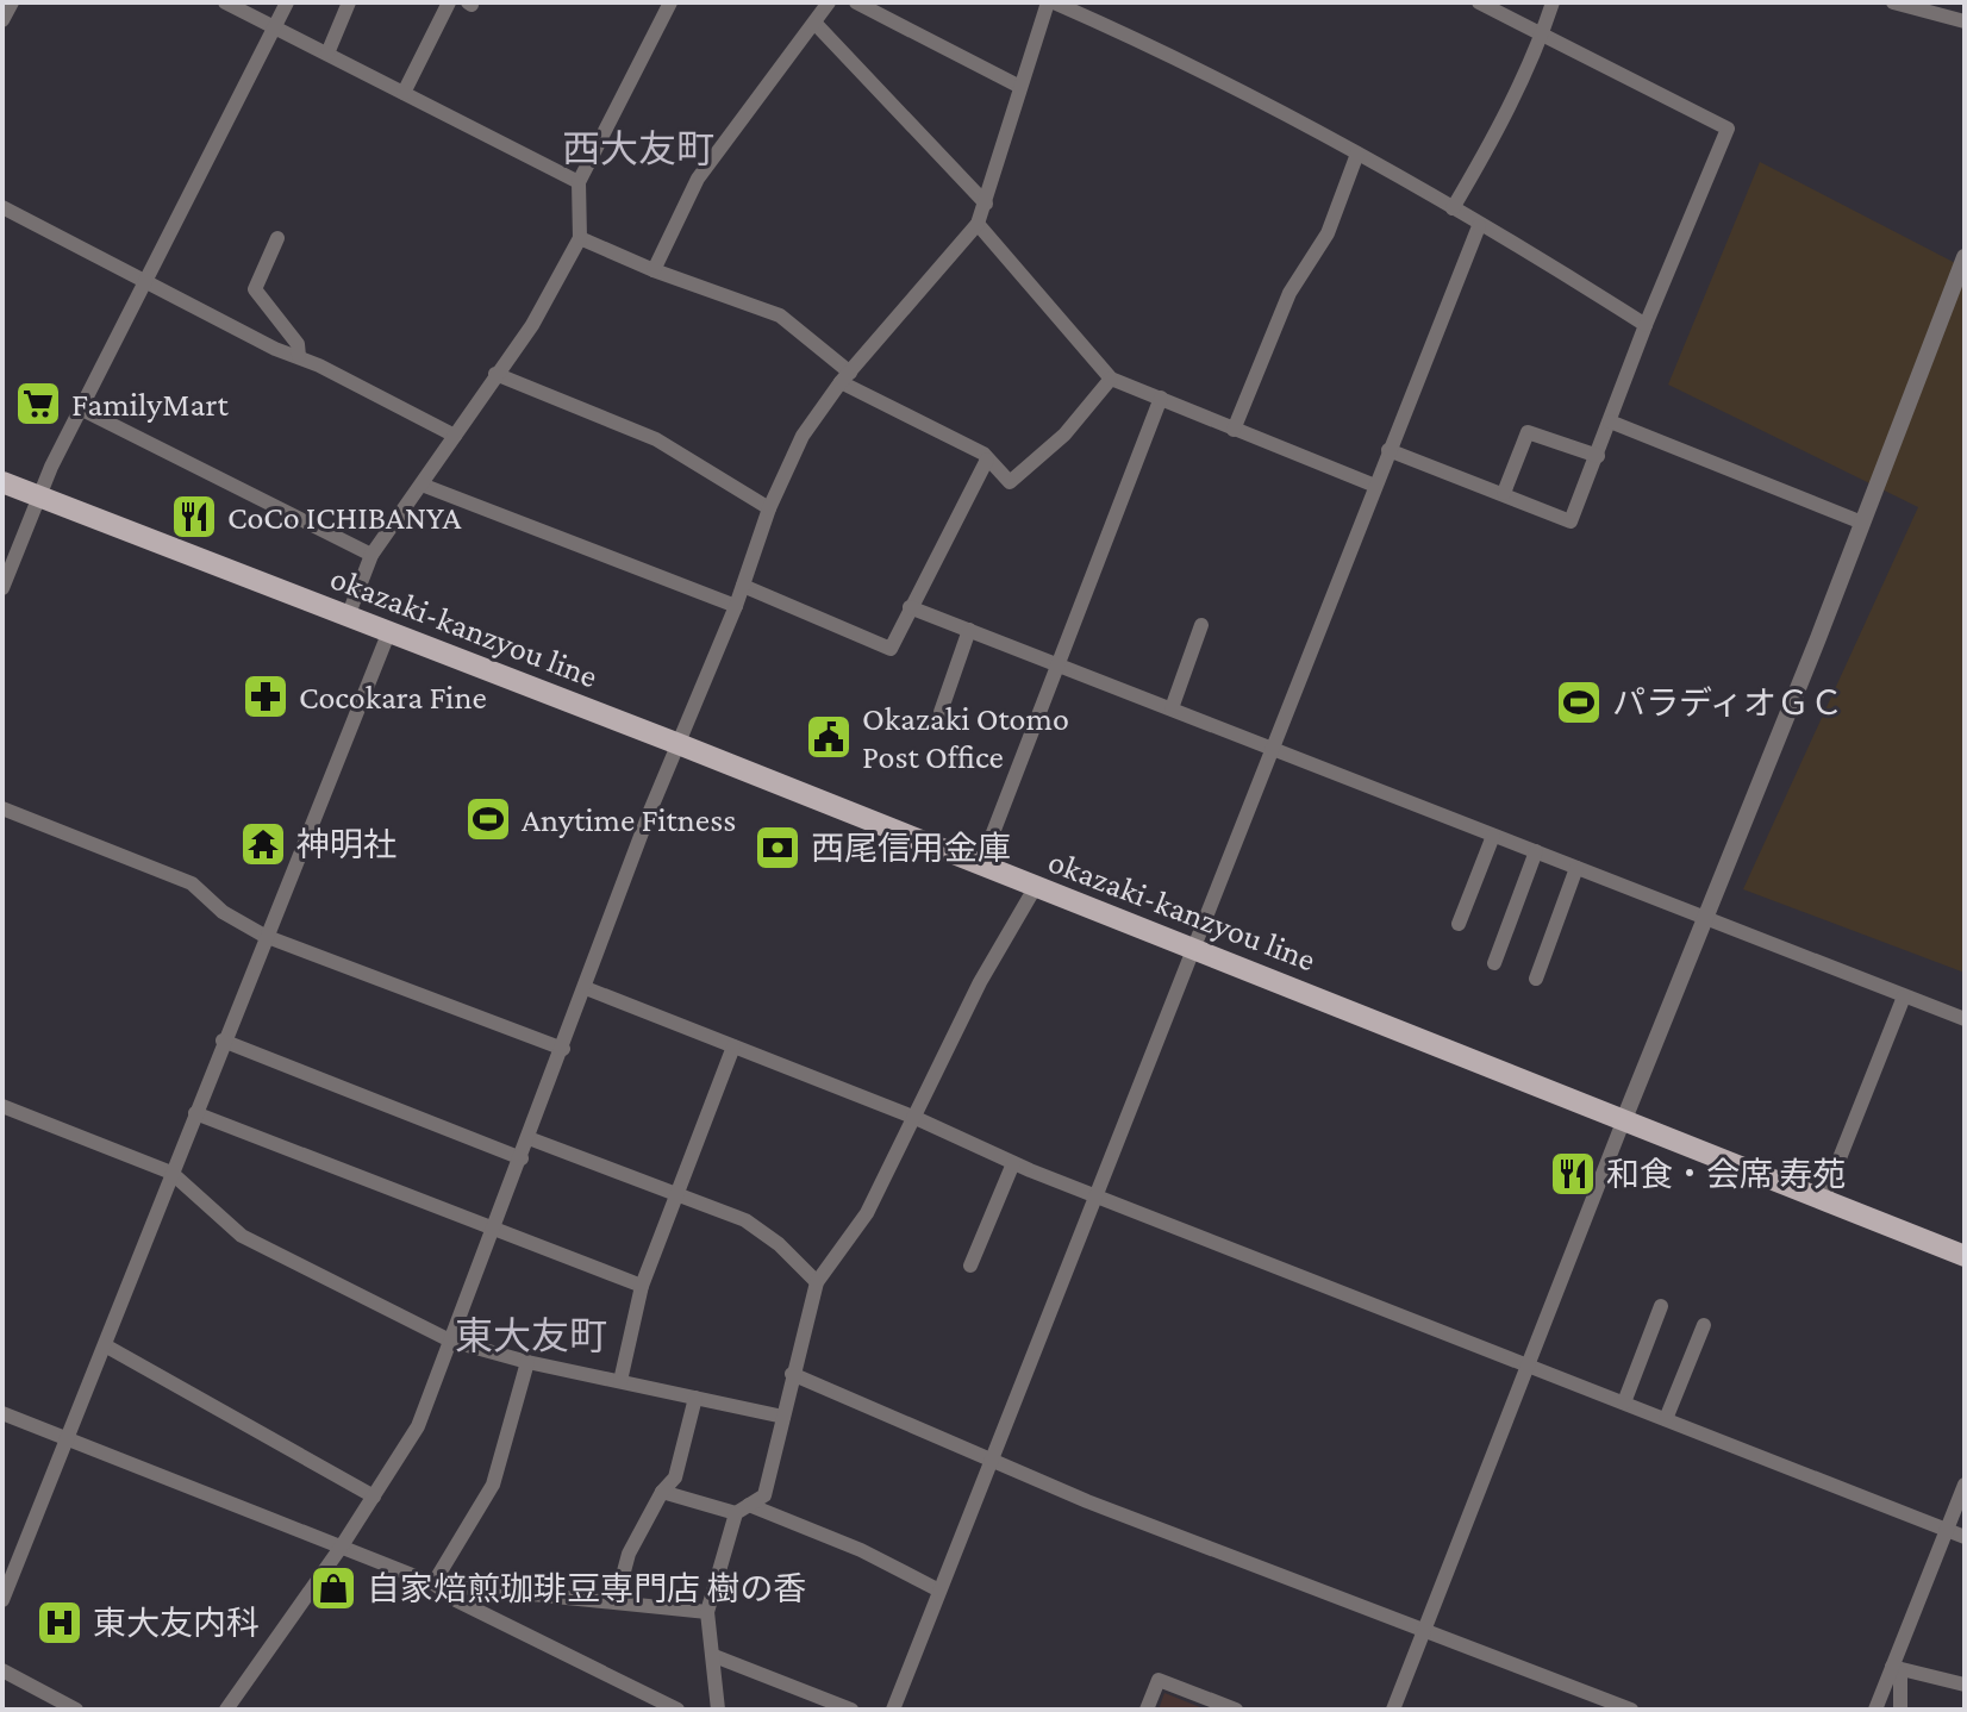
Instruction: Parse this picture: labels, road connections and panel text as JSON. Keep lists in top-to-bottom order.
{
  "streets": {
    "main road": ["okazaki-kanzyou line"]
  },
  "districts": ["西大友町", "東大友町"],
  "places": {
    "supermarket": ["FamilyMart"],
    "restaurant": ["CoCo ICHIBANYA", "和食・会席 寿苑"],
    "pharmacy": ["Cocokara Fine"],
    "sports": ["パラディオＧＣ", "Anytime Fitness"],
    "public building": ["Okazaki Otomo Post Office"],
    "temple": ["神明社"],
    "bank": ["西尾信用金庫"],
    "shop": ["自家焙煎珈琲豆専門店 樹の香"],
    "hospital": ["東大友内科"]
  }
}
